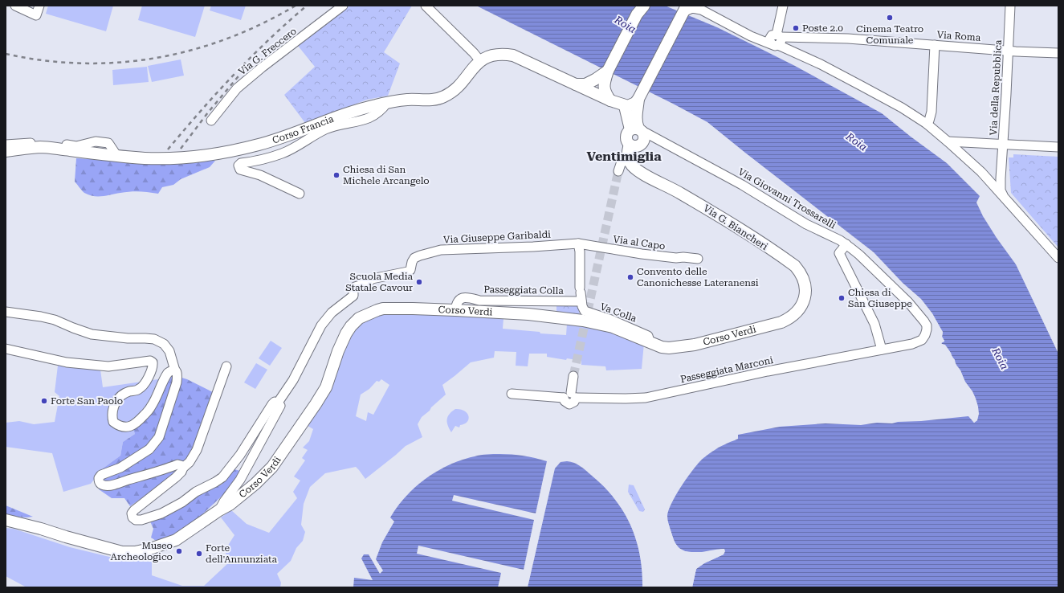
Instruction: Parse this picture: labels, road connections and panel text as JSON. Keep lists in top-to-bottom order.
{
  "streets": {
    "main road": ["Corso Francia", "Via G. Biancheri", "Corso Verdi"],
    "street": [
      "Via Roma",
      "Via G. Freccero",
      "Via della Repubblica",
      "Via Giovanni Trossarelli",
      "Via Giuseppe Garibaldi",
      "Via al Capo",
      "Passeggiata Colla",
      "Va Colla",
      "Passeggiata Marconi"
    ]
  },
  "crossings": [
    ["Via Roma", "Via della Repubblica"],
    ["Via Giovanni Trossarelli", "Passeggiata Marconi"],
    ["Via G. Biancheri", "Corso Verdi"],
    ["Via Giuseppe Garibaldi", "Via al Capo"],
    ["Passeggiata Colla", "Corso Verdi"],
    ["Passeggiata Colla", "Va Colla"],
    ["Corso Verdi", "Va Colla"]
  ],
  "districts": ["Ventimiglia"],
  "water": ["Roia"],
  "places": [
    "Cinema Teatro Comunale",
    "Poste 2.0",
    "Chiesa di San Michele Arcangelo",
    "Convento delle Canonichesse Lateranensi",
    "Scuola Media Statale Cavour",
    "Chiesa di San Giuseppe",
    "Forte San Paolo",
    "Museo Archeologico",
    "Forte dell'Annunziata"
  ]
}
